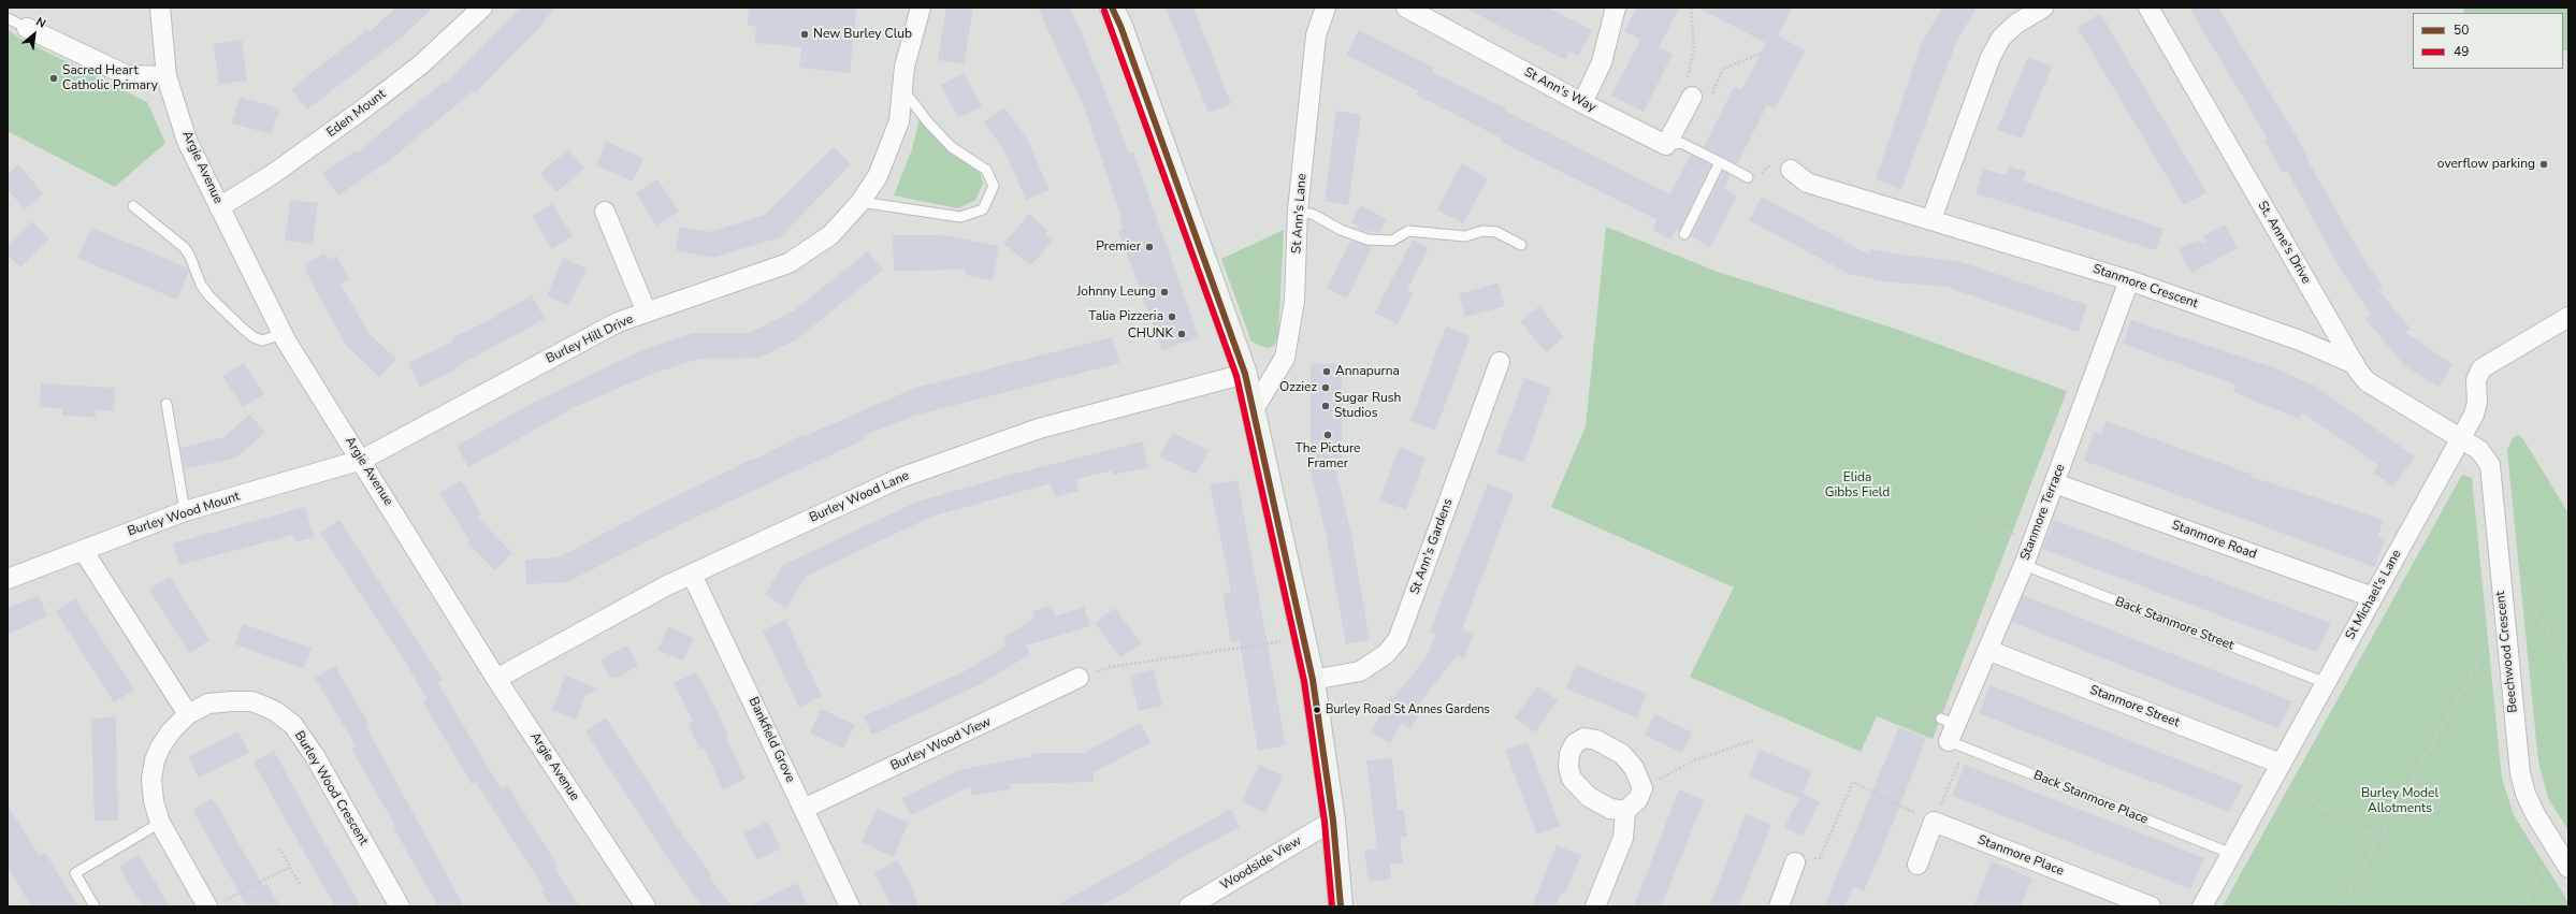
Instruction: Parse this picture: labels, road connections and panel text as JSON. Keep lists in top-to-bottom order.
{
  "streets": {
    "street": [
      "St Ann's Way",
      "Eden Mount",
      "Argie Avenue",
      "St Ann's Lane",
      "St. Anne's Drive",
      "Stanmore Crescent",
      "Burley Hill Drive",
      "Burley Wood Lane",
      "Stanmore Terrace",
      "Burley Wood Mount",
      "Stanmore Road",
      "St Ann's Gardens",
      "St Michael's Lane",
      "Beechwood Crescent",
      "Stanmore Street",
      "Bankfield Grove",
      "Burley Wood View",
      "Burley Wood Crescent",
      "Stanmore Place",
      "Woodside View"
    ],
    "lane": ["Back Stanmore Street", "Back Stanmore Place"]
  },
  "crossings": [
    ["Eden Mount", "Argie Avenue"],
    ["Argie Avenue", "Burley Hill Drive"],
    ["Argie Avenue", "Burley Wood Lane"],
    ["Argie Avenue", "Burley Wood Mount"],
    ["St. Anne's Drive", "Stanmore Crescent"],
    ["St. Anne's Drive", "St Michael's Lane"],
    ["St. Anne's Drive", "Beechwood Crescent"],
    ["Stanmore Crescent", "Stanmore Terrace"],
    ["Burley Hill Drive", "Burley Wood Mount"],
    ["Burley Wood Lane", "Bankfield Grove"],
    ["Stanmore Terrace", "Stanmore Road"],
    ["Stanmore Terrace", "Back Stanmore Street"],
    ["Stanmore Terrace", "Stanmore Street"],
    ["Stanmore Terrace", "Back Stanmore Place"],
    ["Stanmore Road", "St Michael's Lane"],
    ["St Michael's Lane", "Back Stanmore Street"],
    ["St Michael's Lane", "Beechwood Crescent"],
    ["St Michael's Lane", "Stanmore Street"],
    ["St Michael's Lane", "Back Stanmore Place"],
    ["Bankfield Grove", "Burley Wood View"]
  ],
  "parks": ["Elida Gibbs Field", "Burley Model Allotments"],
  "places": [
    "New Burley Club",
    "Sacred Heart Catholic Primary",
    "overflow parking",
    "Premier",
    "Johnny Leung",
    "Talia Pizzeria",
    "CHUNK",
    "Annapurna",
    "Ozziez",
    "Sugar Rush Studios",
    "The Picture Framer",
    "Burley Road St Annes Gardens"
  ],
  "lines": ["transit line 50", "transit line 49"],
  "legend": ["50", "49"],
  "north": "top right"
}
